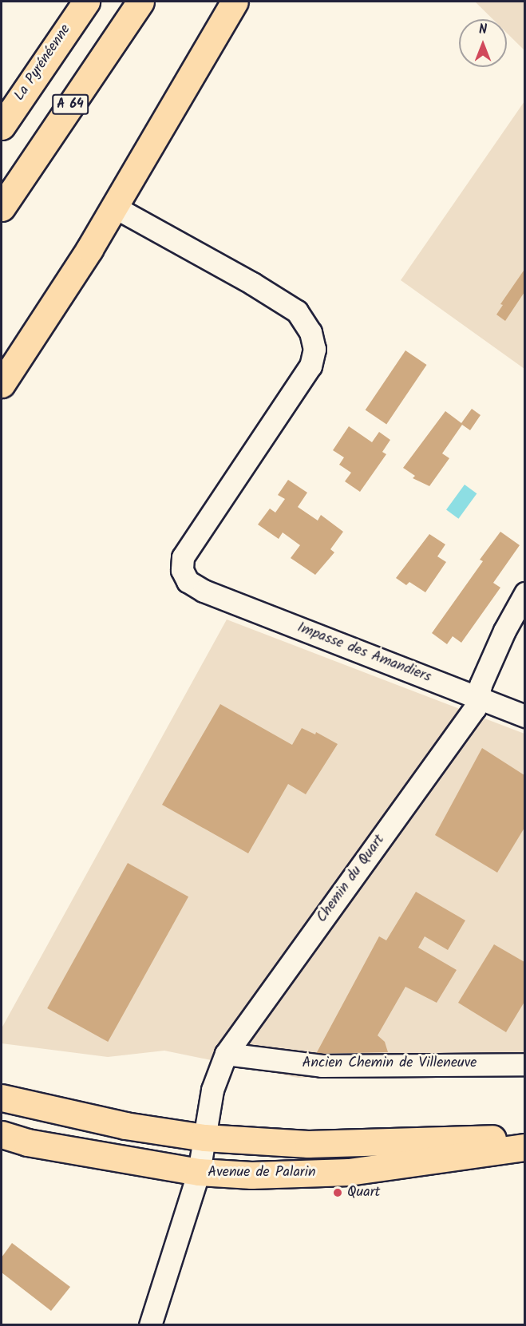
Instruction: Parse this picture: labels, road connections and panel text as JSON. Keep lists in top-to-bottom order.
{
  "streets": {
    "main road": ["La Pyrénéenne", "A 64", "Avenue de Palarin"],
    "street": ["Impasse des Amandiers", "Chemin du Quart", "Ancien Chemin de Villeneuve"]
  },
  "crossings": [
    ["Impasse des Amandiers", "Chemin du Quart"],
    ["Chemin du Quart", "Ancien Chemin de Villeneuve"],
    ["Chemin du Quart", "Avenue de Palarin"]
  ],
  "places": ["Quart"],
  "north": "top"
}
